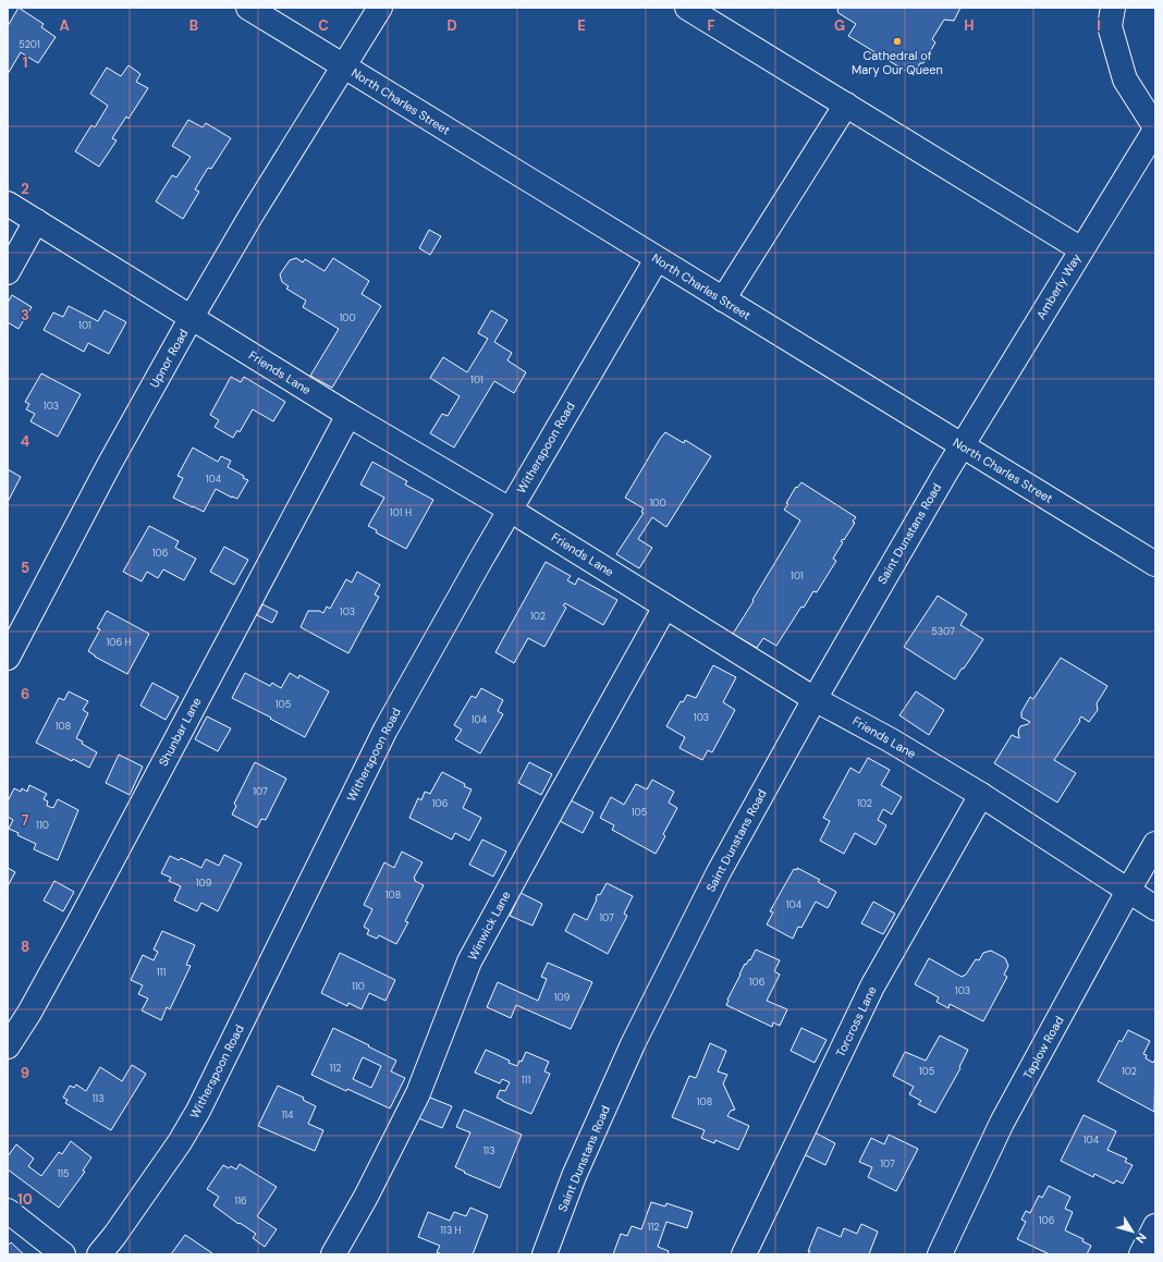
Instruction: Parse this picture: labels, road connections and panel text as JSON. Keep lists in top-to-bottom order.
{
  "streets": {
    "street": [
      "North Charles Street",
      "Amberly Way",
      "Upnor Road",
      "Friends Lane",
      "Witherspoon Road",
      "Saint Dunstans Road",
      "Shunbar Lane",
      "Winwick Lane",
      "Torcross Lane",
      "Taplow Road"
    ]
  },
  "crossings": [
    ["North Charles Street", "Amberly Way"],
    ["North Charles Street", "Upnor Road"],
    ["North Charles Street", "Witherspoon Road"],
    ["North Charles Street", "Saint Dunstans Road"],
    ["Amberly Way", "Saint Dunstans Road"],
    ["Upnor Road", "Friends Lane"],
    ["Friends Lane", "Witherspoon Road"],
    ["Friends Lane", "Saint Dunstans Road"],
    ["Friends Lane", "Shunbar Lane"],
    ["Friends Lane", "Winwick Lane"],
    ["Friends Lane", "Torcross Lane"],
    ["Friends Lane", "Taplow Road"]
  ],
  "places": ["Cathedral of Mary Our Queen"],
  "house_numbers": [
    "5201",
    "100",
    "101",
    "101",
    "103",
    "104",
    "100",
    "101 H",
    "106",
    "101",
    "103",
    "102",
    "5307",
    "106 H",
    "105",
    "103",
    "104",
    "108",
    "107",
    "106",
    "102",
    "105",
    "110",
    "109",
    "108",
    "104",
    "107",
    "111",
    "106",
    "110",
    "103",
    "109",
    "112",
    "105",
    "102",
    "111",
    "113",
    "108",
    "114",
    "104",
    "113",
    "107",
    "115",
    "116",
    "106",
    "112",
    "113 H"
  ],
  "north": "bottom right",
  "grid": {
    "columns": [
      "A",
      "B",
      "C",
      "D",
      "E",
      "F",
      "G",
      "H",
      "I"
    ],
    "rows": [
      "1",
      "2",
      "3",
      "4",
      "5",
      "6",
      "7",
      "8",
      "9",
      "10"
    ]
  }
}
